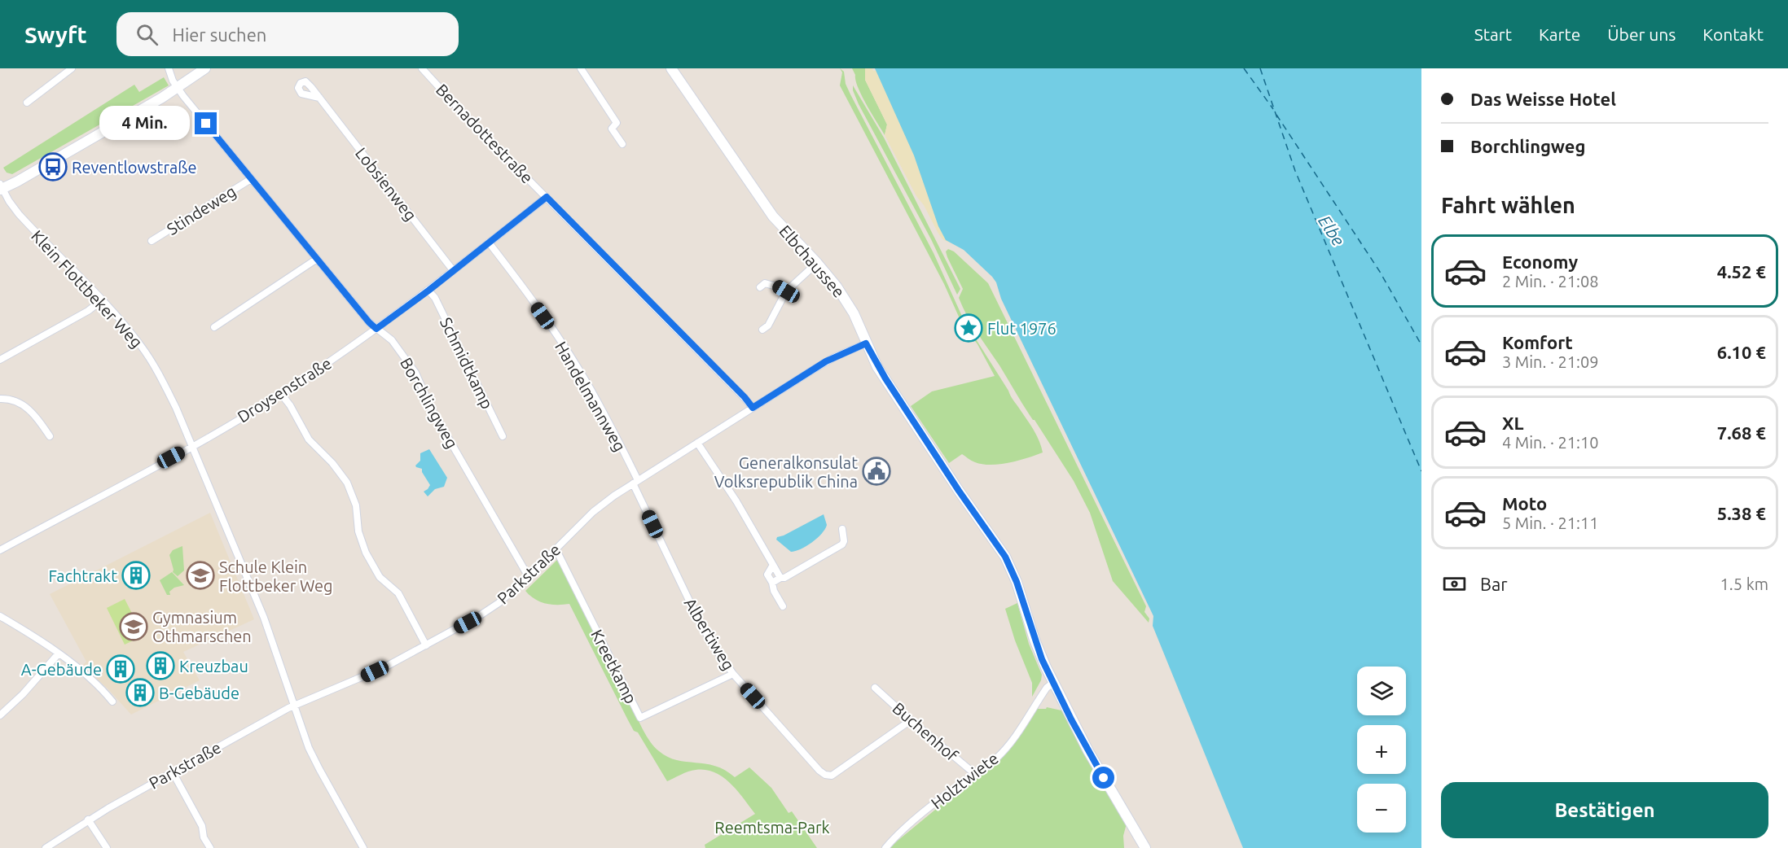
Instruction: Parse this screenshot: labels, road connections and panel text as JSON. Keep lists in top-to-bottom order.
{
  "streets": {
    "main road": ["Elbchaussee"],
    "street": [
      "Bernadottestraße",
      "Lobsienweg",
      "Stindeweg",
      "Klein Flottbeker Weg",
      "Schmidtkamp",
      "Droysenstraße",
      "Handelmannweg",
      "Borchlingweg",
      "Parkstraße",
      "Albertiweg",
      "Kreetkamp",
      "Buchenhof",
      "Holztwiete"
    ]
  },
  "crossings": [
    ["Bernadottestraße", "Droysenstraße"],
    ["Bernadottestraße", "Parkstraße"],
    ["Lobsienweg", "Droysenstraße"],
    ["Stindeweg", "Borchlingweg"],
    ["Elbchaussee", "Parkstraße"],
    ["Elbchaussee", "Holztwiete"],
    ["Klein Flottbeker Weg", "Droysenstraße"],
    ["Klein Flottbeker Weg", "Parkstraße"],
    ["Schmidtkamp", "Droysenstraße"],
    ["Droysenstraße", "Handelmannweg"],
    ["Droysenstraße", "Borchlingweg"],
    ["Handelmannweg", "Parkstraße"],
    ["Handelmannweg", "Albertiweg"],
    ["Borchlingweg", "Parkstraße"],
    ["Parkstraße", "Albertiweg"],
    ["Parkstraße", "Kreetkamp"],
    ["Albertiweg", "Kreetkamp"],
    ["Albertiweg", "Buchenhof"],
    ["Buchenhof", "Holztwiete"]
  ],
  "water": ["Elbe"],
  "parks": ["Reemtsma-Park"],
  "places": {
    "bus stop": ["Reventlowstraße"],
    "place": ["Flut 1976"],
    "public building": ["Generalkonsulat Volksrepublik China"],
    "building": [
      "Fachtrakt",
      "Kreuzbau",
      "A-Gebäude",
      "B-Gebäude"
    ],
    "school or university": ["Schule Klein Flottbeker Weg", "Gymnasium Othmarschen"]
  },
  "page": {
    "header": "Swyft",
    "search": "Hier suchen",
    "nav": [
      "Start",
      "Karte",
      "Über uns",
      "Kontakt"
    ],
    "banner": ["Das Weisse Hotel", "Borchlingweg"],
    "bubble": "4 Min.",
    "heading": "Fahrt wählen",
    "list": [
      {
        "name": "Economy",
        "note": "2 Min. · 21:08",
        "value": "4.52 €"
      },
      {
        "name": "Komfort",
        "note": "3 Min. · 21:09",
        "value": "6.10 €"
      },
      {
        "name": "XL",
        "note": "4 Min. · 21:10",
        "value": "7.68 €"
      },
      {
        "name": "Moto",
        "note": "5 Min. · 21:11",
        "value": "5.38 €"
      }
    ],
    "pay": ["Bar", "1.5 km"],
    "map_buttons": ["+", "−"],
    "buttons": "Bestätigen"
  }
}
